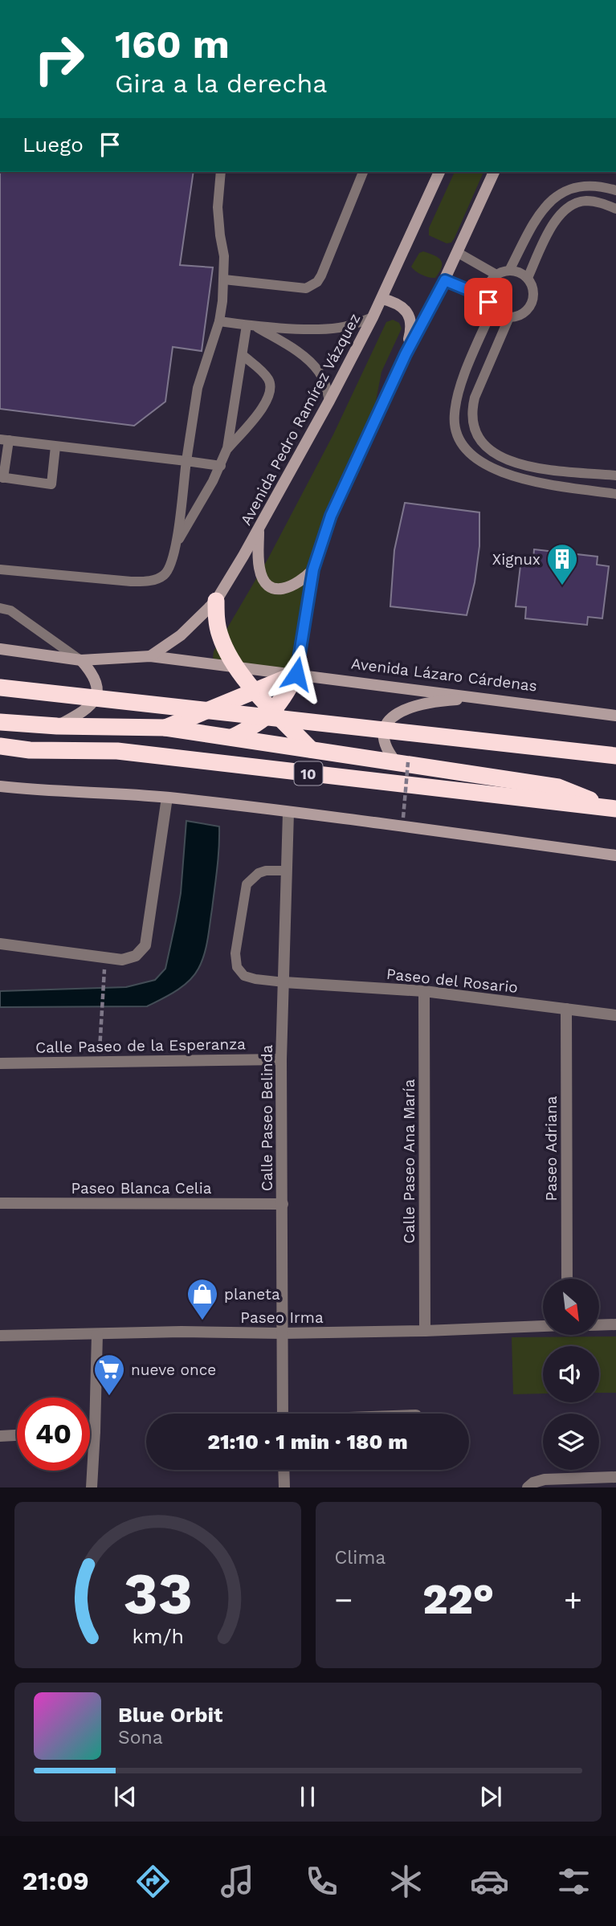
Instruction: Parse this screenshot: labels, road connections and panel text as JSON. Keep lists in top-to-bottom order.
{
  "streets": {
    "highway": ["10"],
    "street": [
      "Avenida Pedro Ramírez Vázquez",
      "Avenida Lázaro Cárdenas",
      "Paseo del Rosario",
      "Calle Paseo de la Esperanza",
      "Calle Paseo Belinda",
      "Paseo Adriana",
      "Calle Paseo Ana María",
      "Paseo Blanca Celia",
      "Paseo Irma"
    ]
  },
  "crossings": [
    ["Avenida Pedro Ramírez Vázquez", "Avenida Lázaro Cárdenas"],
    ["Paseo del Rosario", "Calle Paseo Belinda"],
    ["Paseo del Rosario", "Paseo Adriana"],
    ["Paseo del Rosario", "Calle Paseo Ana María"],
    ["Calle Paseo de la Esperanza", "Calle Paseo Belinda"],
    ["Calle Paseo Belinda", "Paseo Blanca Celia"],
    ["Calle Paseo Belinda", "Paseo Irma"],
    ["Calle Paseo Ana María", "Paseo Irma"]
  ],
  "places": {
    "building": ["Xignux"],
    "shop": ["planeta"],
    "supermarket": ["nueve once"]
  },
  "north": "bottom right",
  "page": {
    "turn": ["160 m", "Gira a la derecha"],
    "then": "Luego",
    "limit": "40",
    "trip": "21:10 · 1 min · 180 m",
    "tile": "Clima",
    "heat": ["−", "22°", "+"],
    "song": ["Blue Orbit", "Sona"],
    "tabs": "21:09",
    "gauge": ["33", "km/h"]
  }
}
